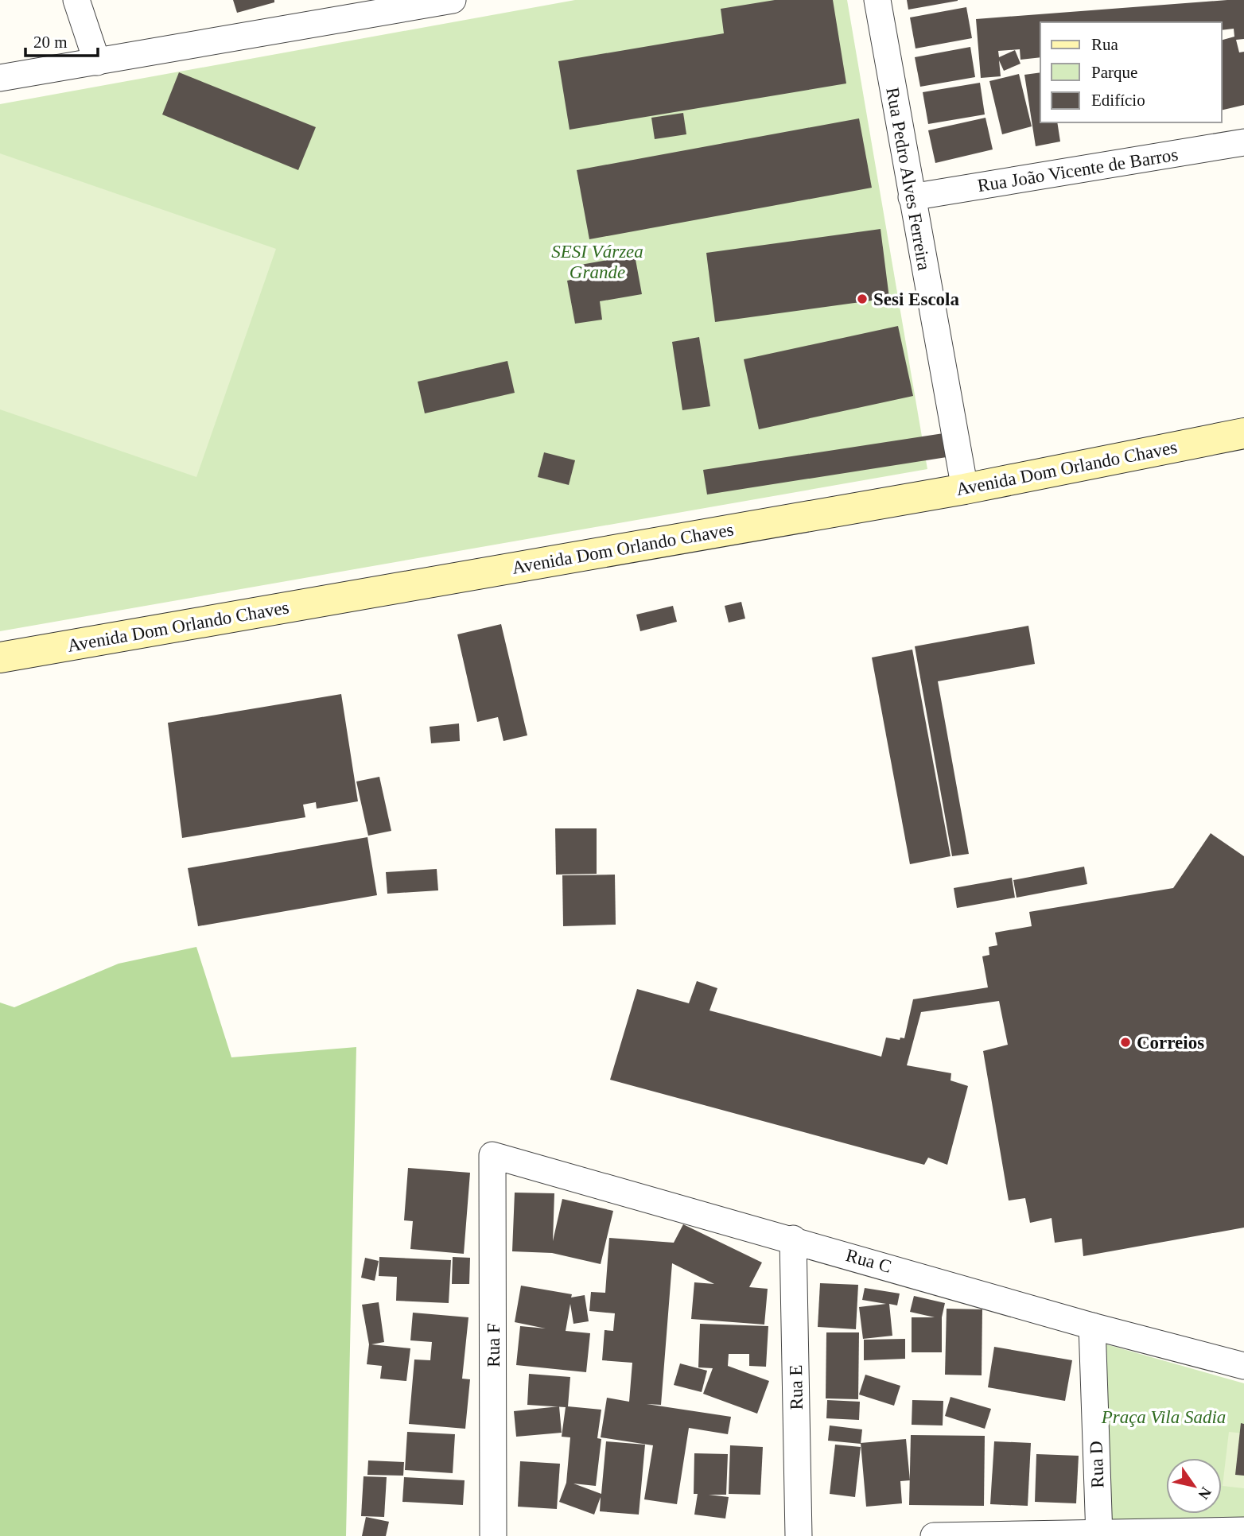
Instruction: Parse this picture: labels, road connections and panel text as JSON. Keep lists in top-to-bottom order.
{
  "streets": {
    "main road": ["Avenida Dom Orlando Chaves"],
    "street": [
      "Rua João Vicente de Barros",
      "Rua Pedro Alves Ferreira",
      "Rua C",
      "Rua F",
      "Rua E",
      "Rua D"
    ]
  },
  "crossings": [
    ["Rua João Vicente de Barros", "Rua Pedro Alves Ferreira"],
    ["Rua Pedro Alves Ferreira", "Avenida Dom Orlando Chaves"],
    ["Rua C", "Rua F"],
    ["Rua C", "Rua E"],
    ["Rua C", "Rua D"]
  ],
  "parks": ["SESI Várzea Grande", "Praça Vila Sadia"],
  "places": ["Sesi Escola", "Correios"],
  "legend": ["Rua", "Parque", "Edifício"],
  "scale_bar": "20 m",
  "north": "bottom right"
}
